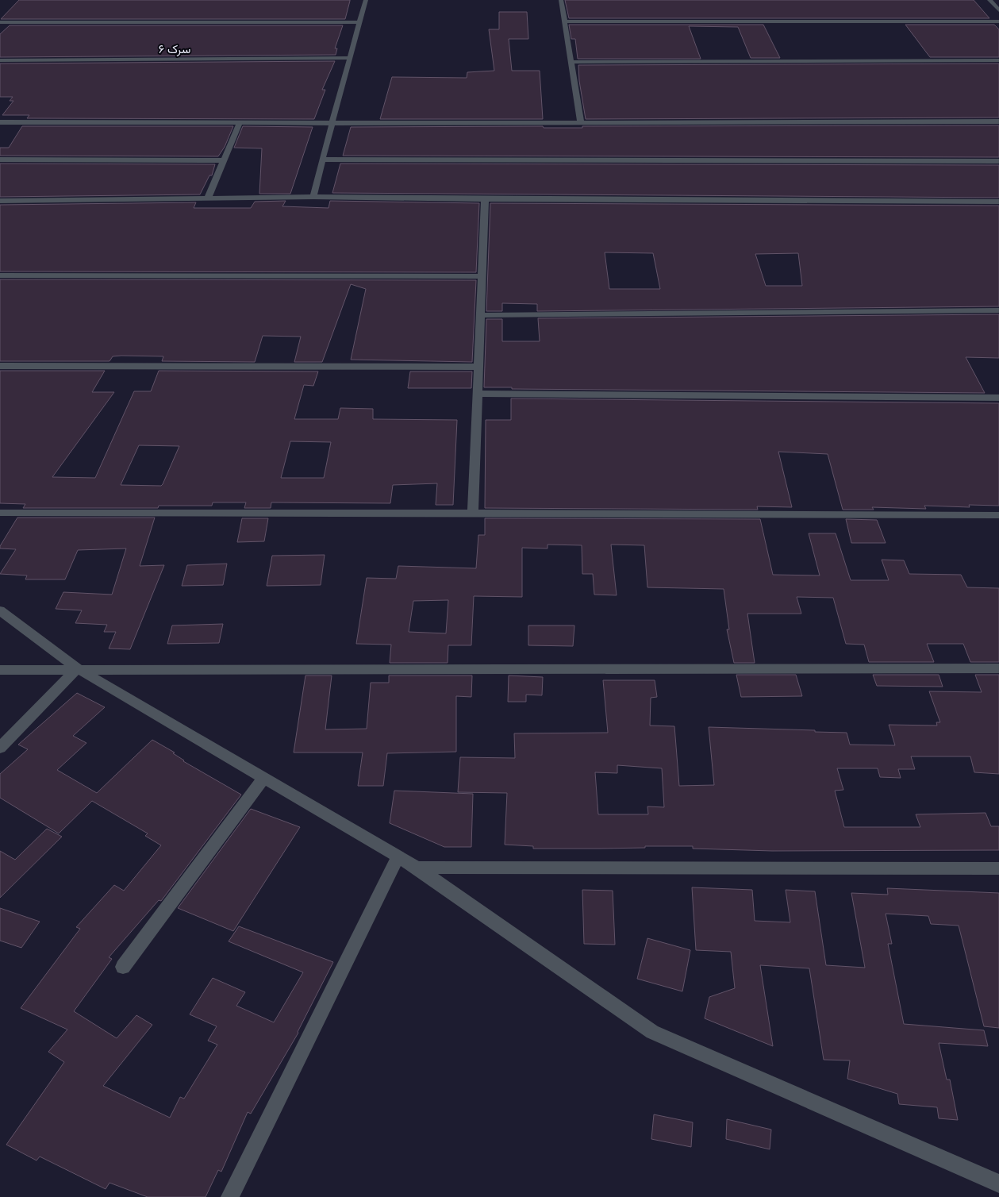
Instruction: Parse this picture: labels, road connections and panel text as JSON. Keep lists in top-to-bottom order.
{
  "streets": {
    "street": ["سرک ۶"]
  }
}
